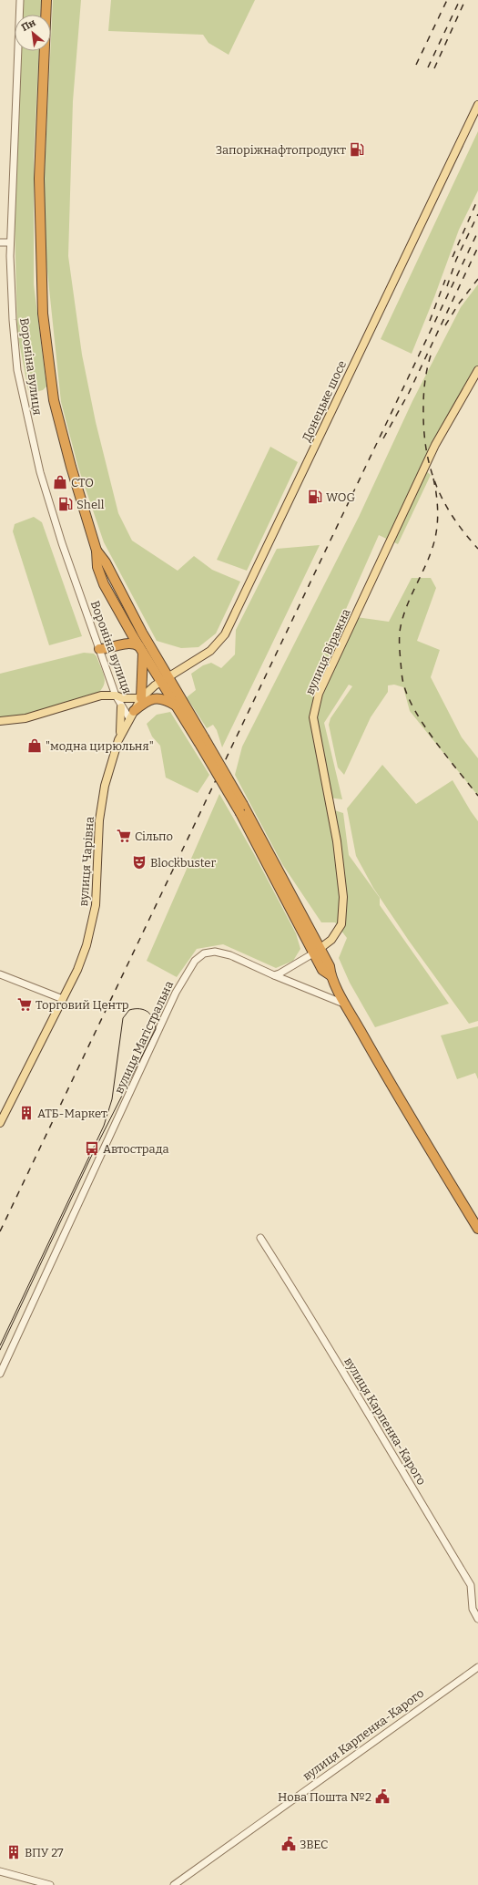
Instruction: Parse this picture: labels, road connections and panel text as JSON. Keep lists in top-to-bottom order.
{
  "streets": {
    "main road": ["Донецьке шосе", "вулиця Віражна", "вулиця Чарівна"],
    "street": ["Вороніна вулиця", "вулиця Магістральна", "вулиця Карпенка-Карого"]
  },
  "crossings": [
    ["Вороніна вулиця", "вулиця Чарівна"],
    ["Донецьке шосе", "вулиця Чарівна"],
    ["вулиця Віражна", "вулиця Магістральна"]
  ],
  "places": {
    "fuel station": ["Запоріжнафтопродукт", "WOG", "Shell"],
    "shop": ["СТО", "\"модна цирюльня\""],
    "supermarket": ["Сільпо", "Торговий Центр"],
    "theatre": ["Blockbuster"],
    "building": ["АТБ-Маркет", "ВПУ 27"],
    "bus stop": ["Автострада"],
    "public building": ["Нова Пошта №2", "ЗВЕС"]
  },
  "north": "top left"
}
